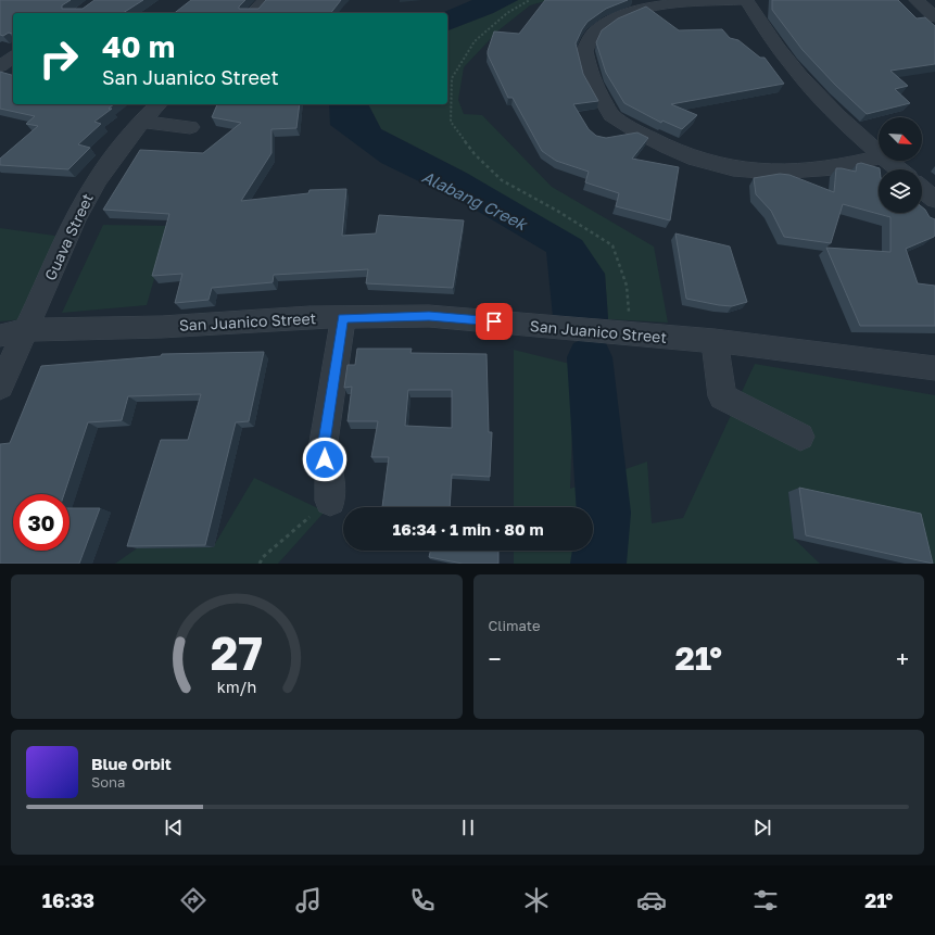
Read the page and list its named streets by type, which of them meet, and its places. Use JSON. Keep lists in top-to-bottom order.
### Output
{
  "streets": {
    "street": ["Guava Street", "San Juanico Street"]
  },
  "crossings": [
    ["Guava Street", "San Juanico Street"]
  ],
  "water": ["Alabang Creek"],
  "north": "bottom right",
  "page": {
    "turn": ["40 m", "San Juanico Street"],
    "limit": "30",
    "trip": "16:34 · 1 min · 80 m",
    "tile": "Climate",
    "heat": ["−", "21°", "+"],
    "song": ["Blue Orbit", "Sona"],
    "tabs": ["16:33", "21°"],
    "gauge": ["27", "km/h"]
  }
}
